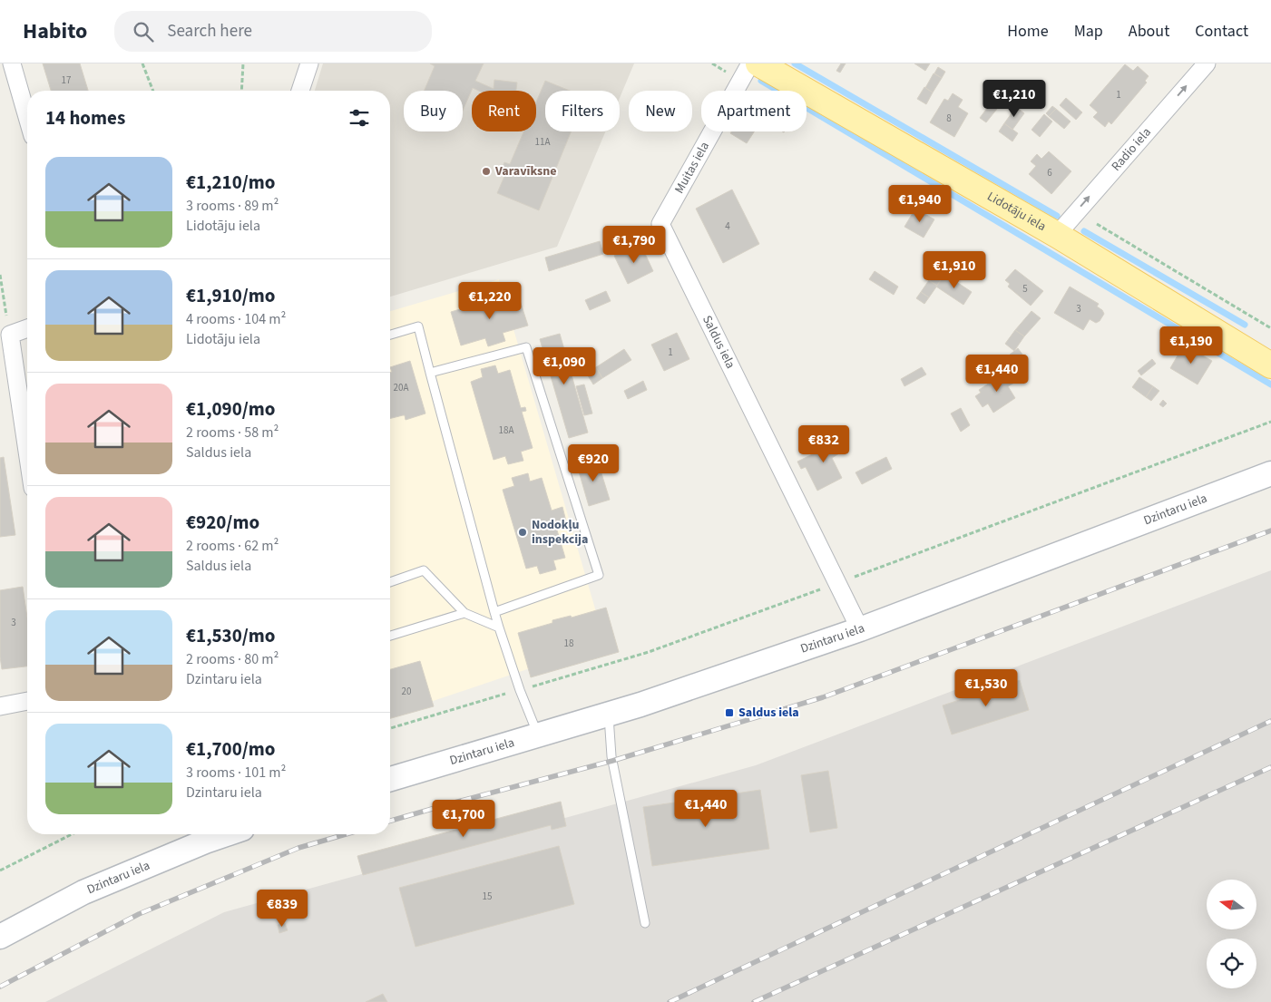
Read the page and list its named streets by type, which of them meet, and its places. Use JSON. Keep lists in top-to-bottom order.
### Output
{
  "streets": {
    "main road": ["Lidotāju iela"],
    "street": [
      "Radio iela",
      "Muitas iela",
      "Saldus iela",
      "Dzintaru iela"
    ]
  },
  "crossings": [
    ["Radio iela", "Lidotāju iela"],
    ["Muitas iela", "Saldus iela"],
    ["Saldus iela", "Dzintaru iela"]
  ],
  "one_way": ["Radio iela"],
  "places": {
    "other": ["Varavīksne", "Nodokļu inspekcija"],
    "transit": ["Saldus iela"]
  },
  "house_numbers": [
    "17",
    "1",
    "8",
    "11A",
    "6",
    "4",
    "5",
    "3",
    "1",
    "20A",
    "18A",
    "3",
    "18",
    "20",
    "15"
  ],
  "north": "left",
  "page": {
    "header": "Habito",
    "search": "Search here",
    "nav": [
      "Home",
      "Map",
      "About",
      "Contact"
    ],
    "price": [
      "€1,210",
      "€1,940",
      "€1,790",
      "€1,910",
      "€1,220",
      "€1,190",
      "€1,090",
      "€1,440",
      "€832",
      "€920",
      "€1,530",
      "€1,440",
      "€1,700",
      "€839"
    ],
    "chip": [
      "Buy",
      "Rent",
      "Filters",
      "New",
      "Apartment"
    ],
    "heading": "14 homes",
    "list": [
      {
        "name": "€1,210/mo",
        "note": "3 rooms · 89 m² · Lidotāju iela"
      },
      {
        "name": "€1,910/mo",
        "note": "4 rooms · 104 m² · Lidotāju iela"
      },
      {
        "name": "€1,090/mo",
        "note": "2 rooms · 58 m² · Saldus iela"
      },
      {
        "name": "€920/mo",
        "note": "2 rooms · 62 m² · Saldus iela"
      },
      {
        "name": "€1,530/mo",
        "note": "2 rooms · 80 m² · Dzintaru iela"
      },
      {
        "name": "€1,700/mo",
        "note": "3 rooms · 101 m² · Dzintaru iela"
      }
    ]
  }
}
